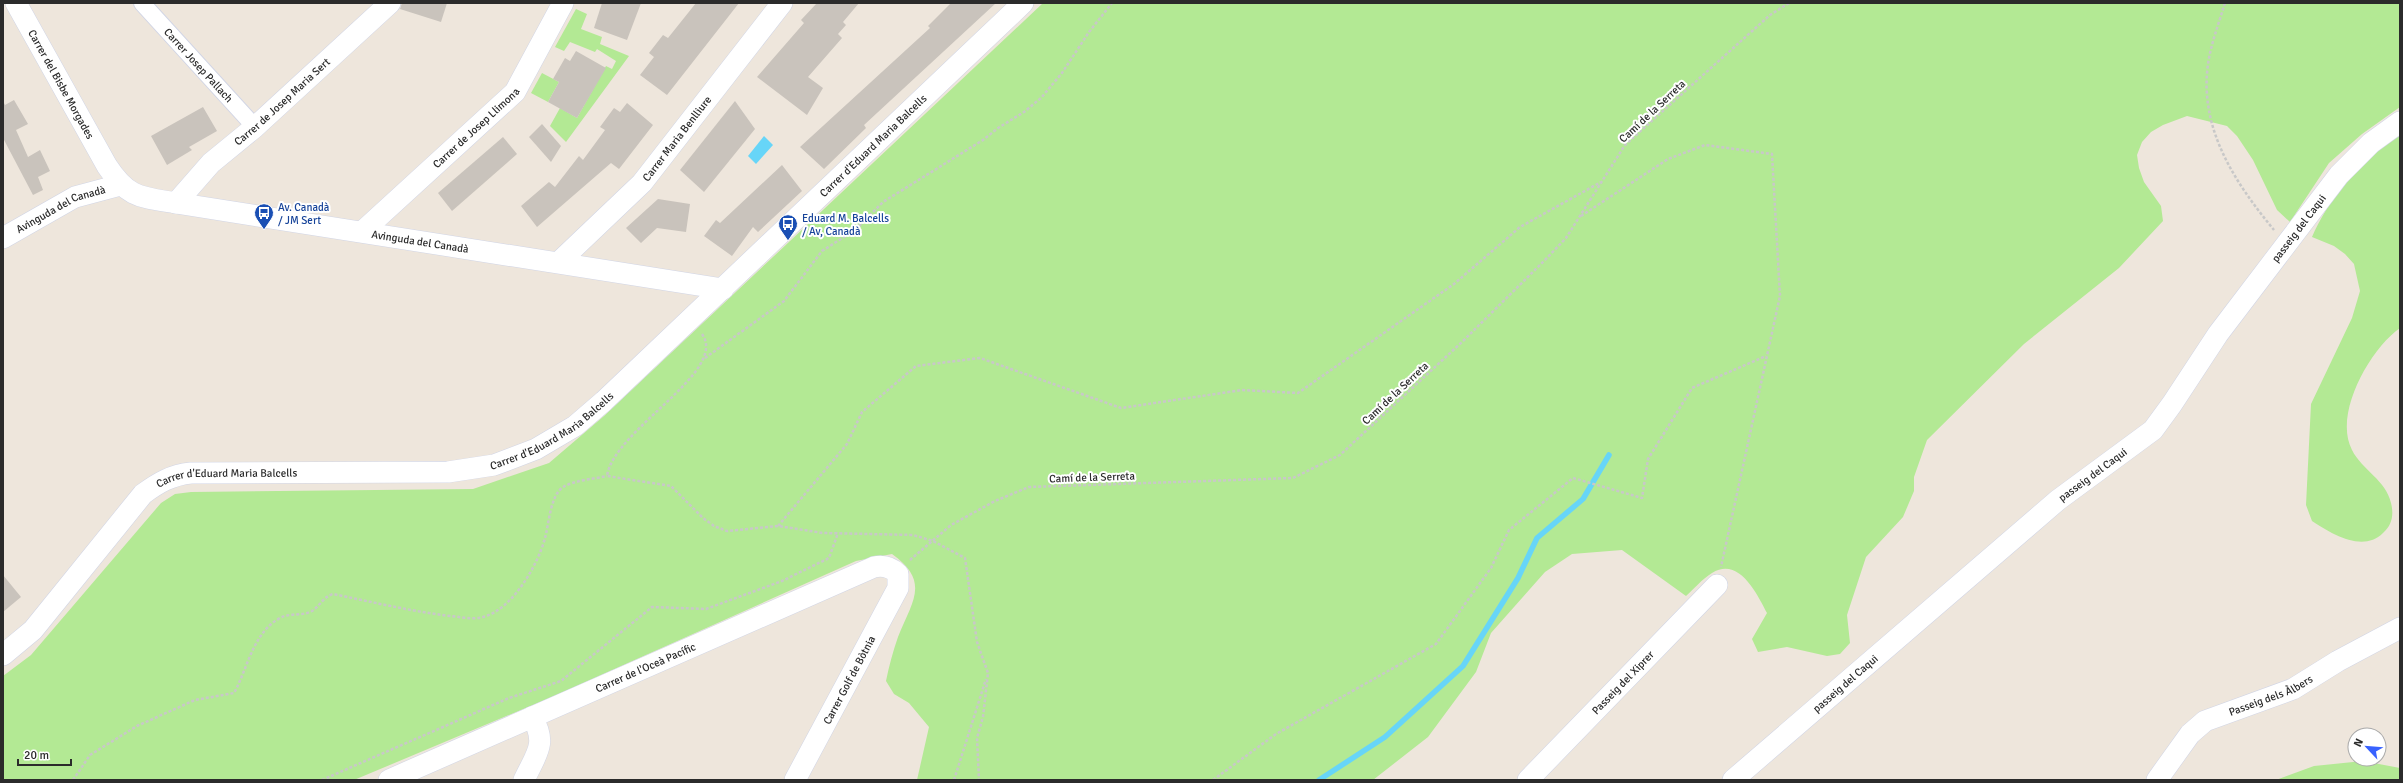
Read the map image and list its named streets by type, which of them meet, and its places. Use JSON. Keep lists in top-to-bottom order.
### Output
{
  "streets": {
    "street": [
      "Carrer Josep Pallach",
      "Carrer del Bisbe Morgades",
      "Carrer de Josep Maria Sert",
      "Carrer de Josep Llimona",
      "Carrer Maria Benlliure",
      "Carrer d'Eduard Maria Balcells",
      "Avinguda del Canadà",
      "passeig del Caqui",
      "Carrer de l'Oceà Pacífic",
      "Carrer Golf de Bòtnia",
      "Passeig del Xiprer",
      "Passeig dels Àlbers"
    ],
    "path": ["Camí de la Serreta"]
  },
  "crossings": [
    ["Carrer Josep Pallach", "Carrer de Josep Maria Sert"],
    ["Carrer del Bisbe Morgades", "Avinguda del Canadà"],
    ["Carrer de Josep Maria Sert", "Avinguda del Canadà"],
    ["Camí de la Serreta", "Carrer de l'Oceà Pacífic"],
    ["Camí de la Serreta", "Carrer Golf de Bòtnia"],
    ["Carrer de Josep Llimona", "Avinguda del Canadà"],
    ["Carrer Maria Benlliure", "Avinguda del Canadà"],
    ["Carrer d'Eduard Maria Balcells", "Avinguda del Canadà"],
    ["Carrer de l'Oceà Pacífic", "Carrer Golf de Bòtnia"]
  ],
  "places": {
    "bus stop": ["Av. Canadà / JM Sert", "Eduard M. Balcells / Av, Canadà"]
  },
  "scale_bar": "20 m",
  "north": "top left"
}
